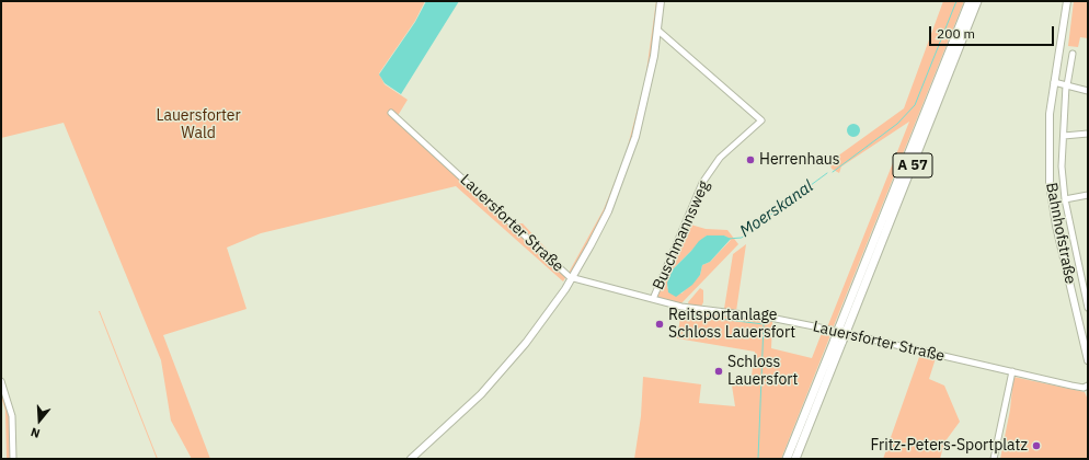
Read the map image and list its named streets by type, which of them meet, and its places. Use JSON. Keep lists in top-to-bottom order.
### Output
{
  "streets": {
    "highway": ["A 57"],
    "main road": ["Bahnhofstraße"],
    "street": ["Lauersforter Straße", "Buschmannsweg"]
  },
  "crossings": [
    ["Lauersforter Straße", "Buschmannsweg"]
  ],
  "water": ["Moerskanal"],
  "parks": ["Lauersforter Wald"],
  "places": [
    "Herrenhaus",
    "Reitsportanlage Schloss Lauersfort",
    "Schloss Lauersfort",
    "Fritz-Peters-Sportplatz"
  ],
  "scale_bar": "200 m",
  "north": "bottom"
}
